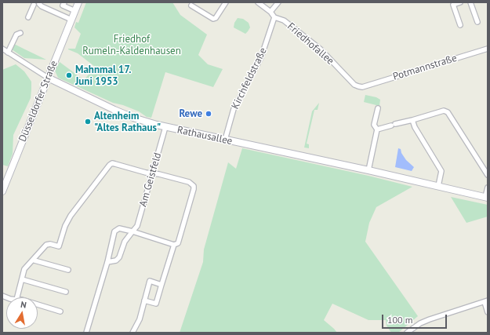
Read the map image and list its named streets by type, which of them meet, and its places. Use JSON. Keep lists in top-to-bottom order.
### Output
{
  "streets": {
    "main road": ["Düsseldorfer Straße", "Rathausallee"],
    "street": [
      "Friedhofallee",
      "Potmannstraße",
      "Kirchfeldstraße",
      "Am Geistfeld"
    ]
  },
  "crossings": [
    ["Friedhofallee", "Potmannstraße"],
    ["Friedhofallee", "Kirchfeldstraße"],
    ["Kirchfeldstraße", "Rathausallee"],
    ["Düsseldorfer Straße", "Rathausallee"],
    ["Rathausallee", "Am Geistfeld"]
  ],
  "parks": ["Friedhof Rumeln-Kaldenhausen"],
  "places": ["Mahnmal 17. Juni 1953", "Rewe", "Altenheim \"Altes Rathaus\""],
  "scale_bar": "100 m",
  "north": "top"
}
